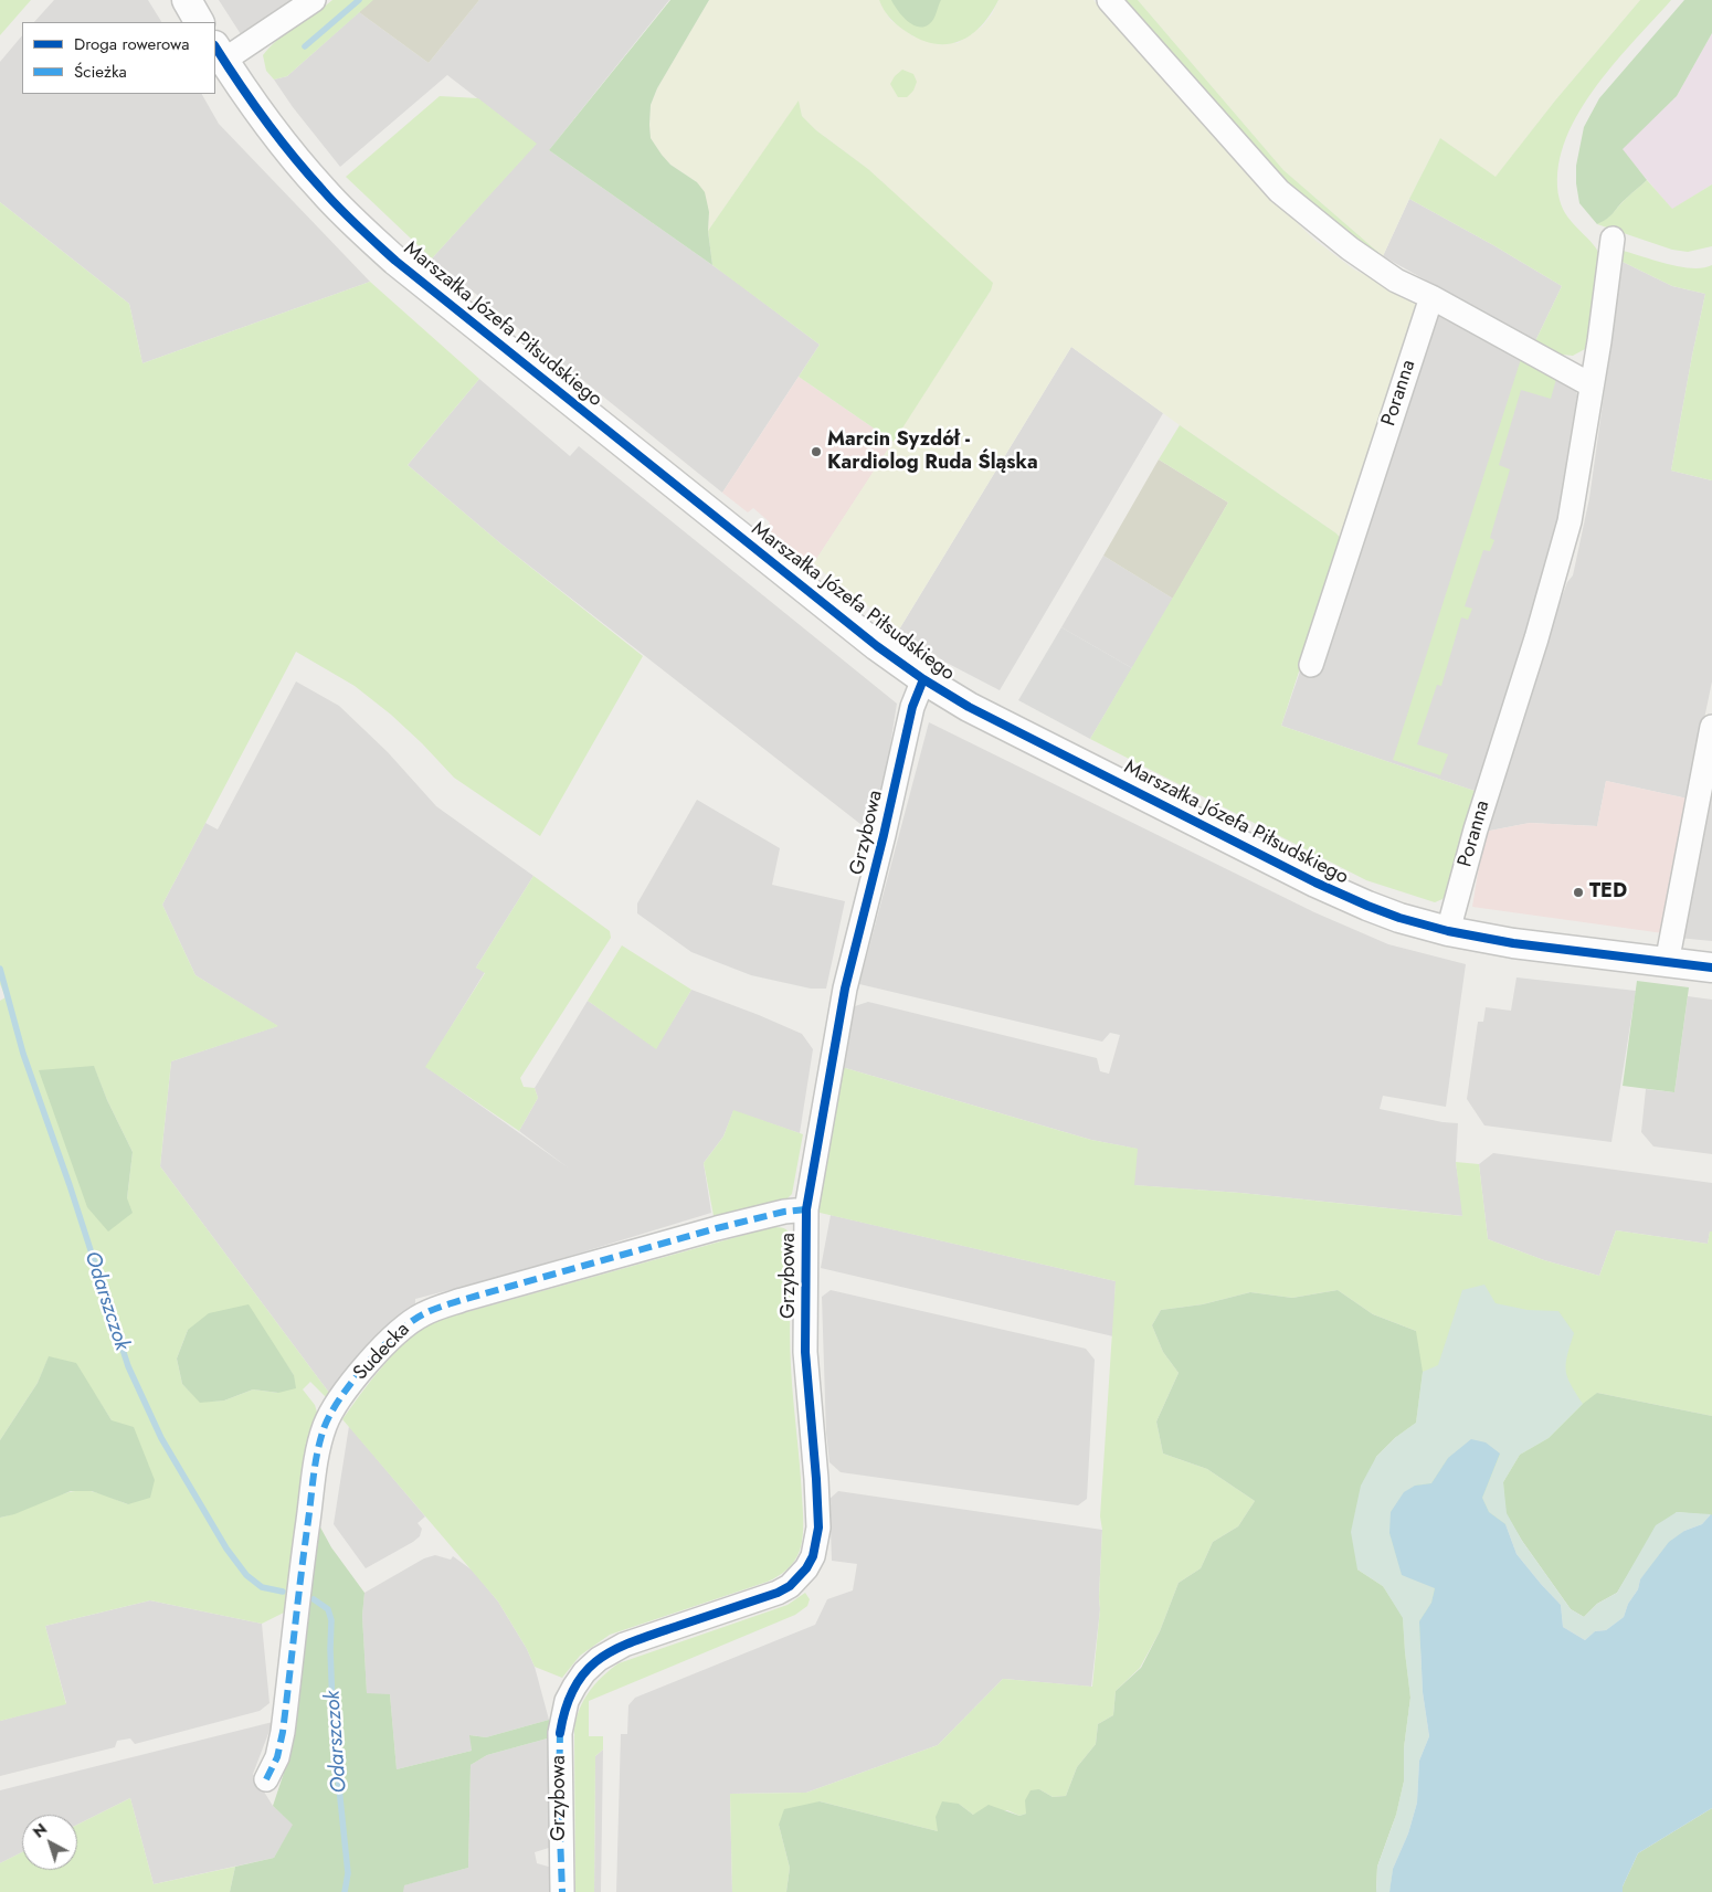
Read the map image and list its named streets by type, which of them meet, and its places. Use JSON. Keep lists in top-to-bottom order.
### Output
{
  "streets": {
    "street": [
      "Marszałka Józefa Piłsudskiego",
      "Poranna",
      "Grzybowa",
      "Sudecka"
    ]
  },
  "crossings": [
    ["Marszałka Józefa Piłsudskiego", "Poranna"],
    ["Marszałka Józefa Piłsudskiego", "Grzybowa"],
    ["Grzybowa", "Sudecka"]
  ],
  "water": ["Odarszczok"],
  "places": ["Marcin Syzdół - Kardiolog Ruda Śląska", "TED"],
  "legend": ["Droga rowerowa", "Ścieżka"],
  "north": "top left"
}
